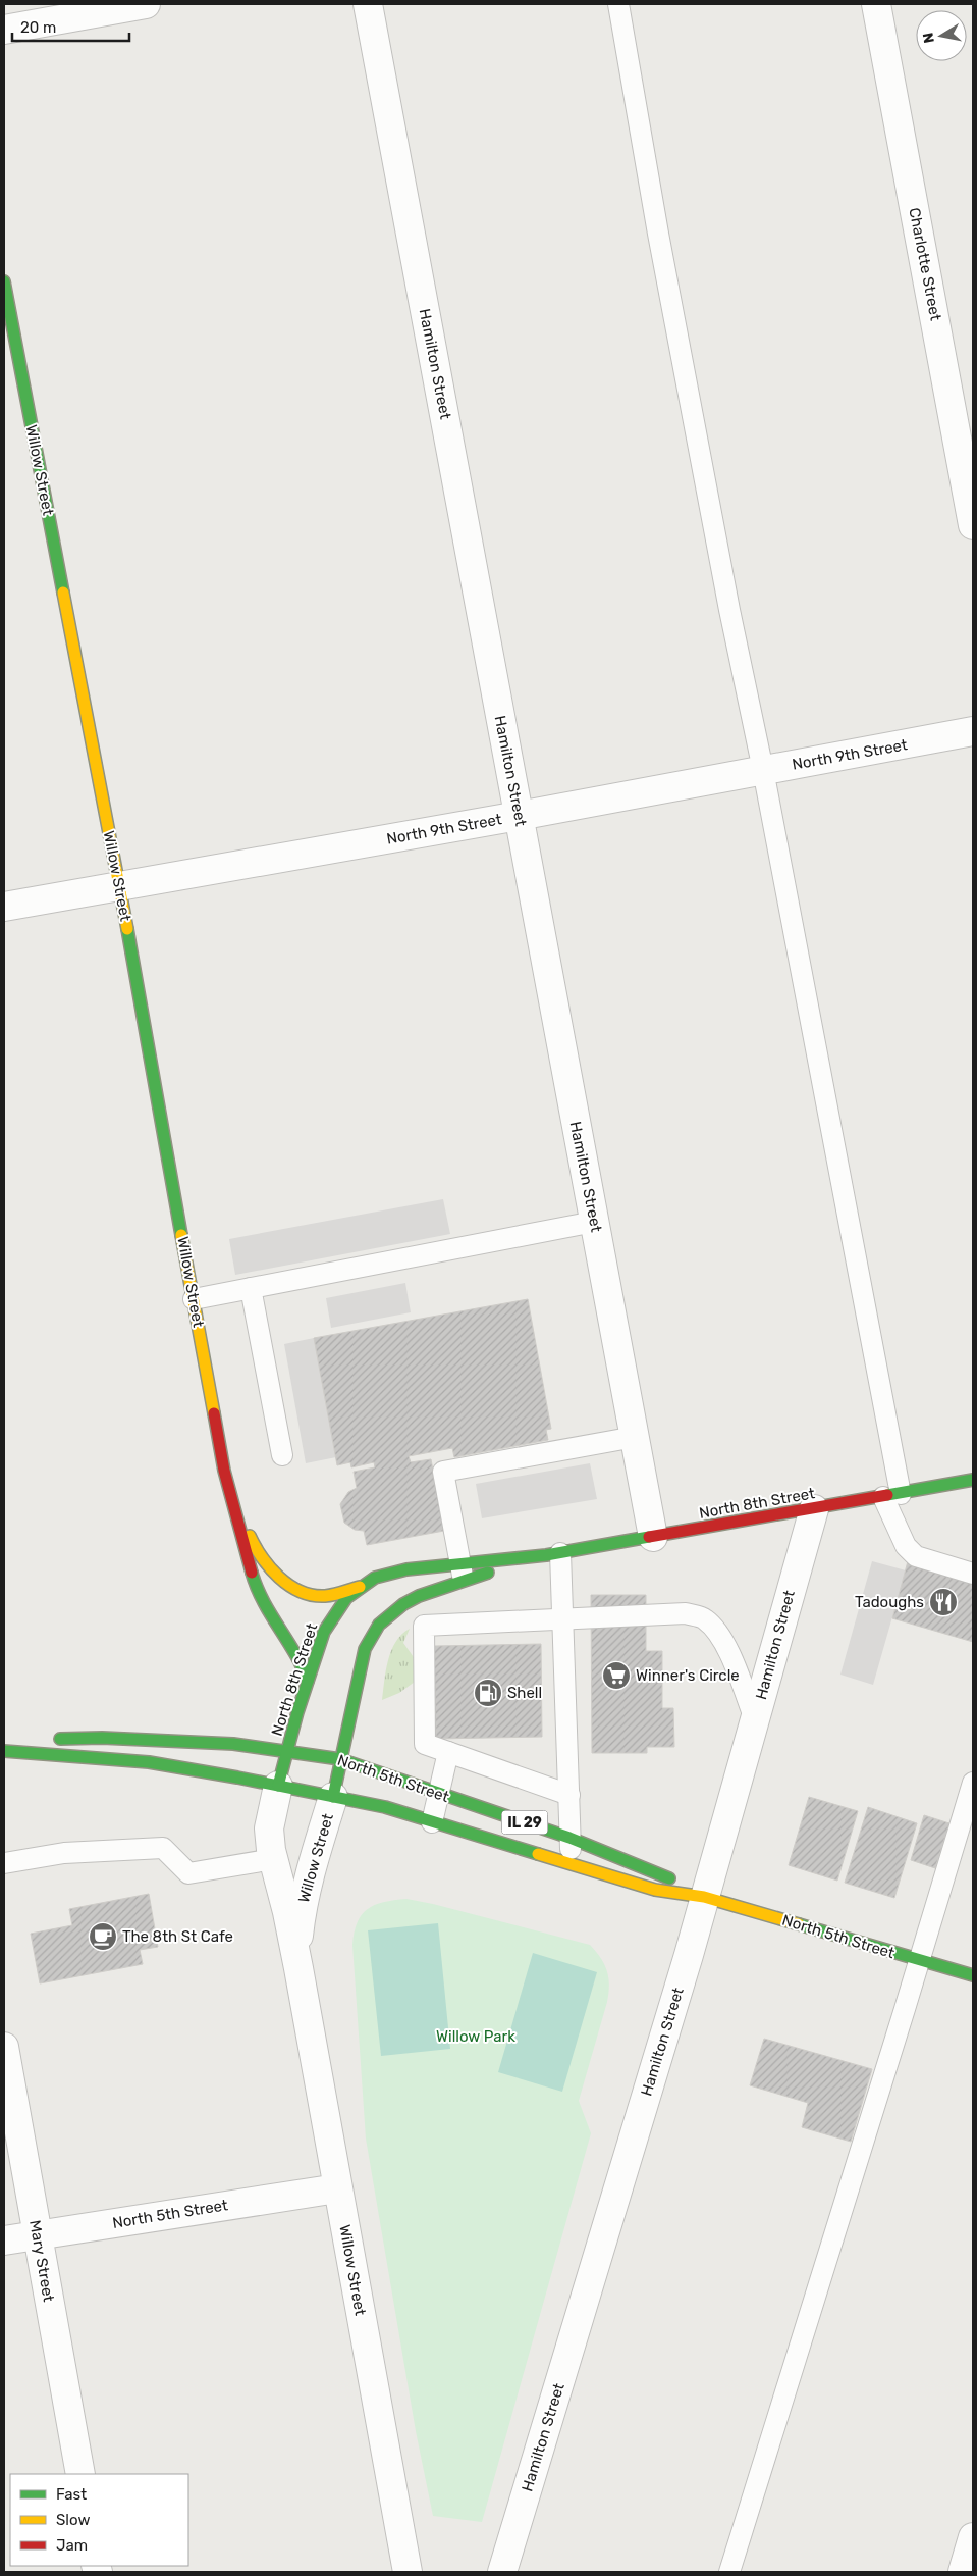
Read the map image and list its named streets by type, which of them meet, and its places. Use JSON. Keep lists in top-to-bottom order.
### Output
{
  "streets": {
    "street": [
      "Charlotte Street",
      "Hamilton Street",
      "Willow Street",
      "North 9th Street",
      "North 8th Street",
      "North 5th Street",
      "IL 29",
      "Mary Street"
    ]
  },
  "crossings": [
    ["Hamilton Street", "North 9th Street"],
    ["Hamilton Street", "North 8th Street"],
    ["Hamilton Street", "North 5th Street"],
    ["Willow Street", "North 9th Street"],
    ["Willow Street", "North 8th Street"],
    ["Willow Street", "North 5th Street"],
    ["North 8th Street", "North 5th Street"],
    ["North 5th Street", "Mary Street"]
  ],
  "parks": ["Willow Park"],
  "places": {
    "restaurant": ["Tadoughs"],
    "supermarket": ["Winner's Circle"],
    "fuel station": ["Shell"],
    "cafe": ["The 8th St Cafe"]
  },
  "legend": ["Fast", "Slow", "Jam"],
  "scale_bar": "20 m",
  "north": "left"
}
